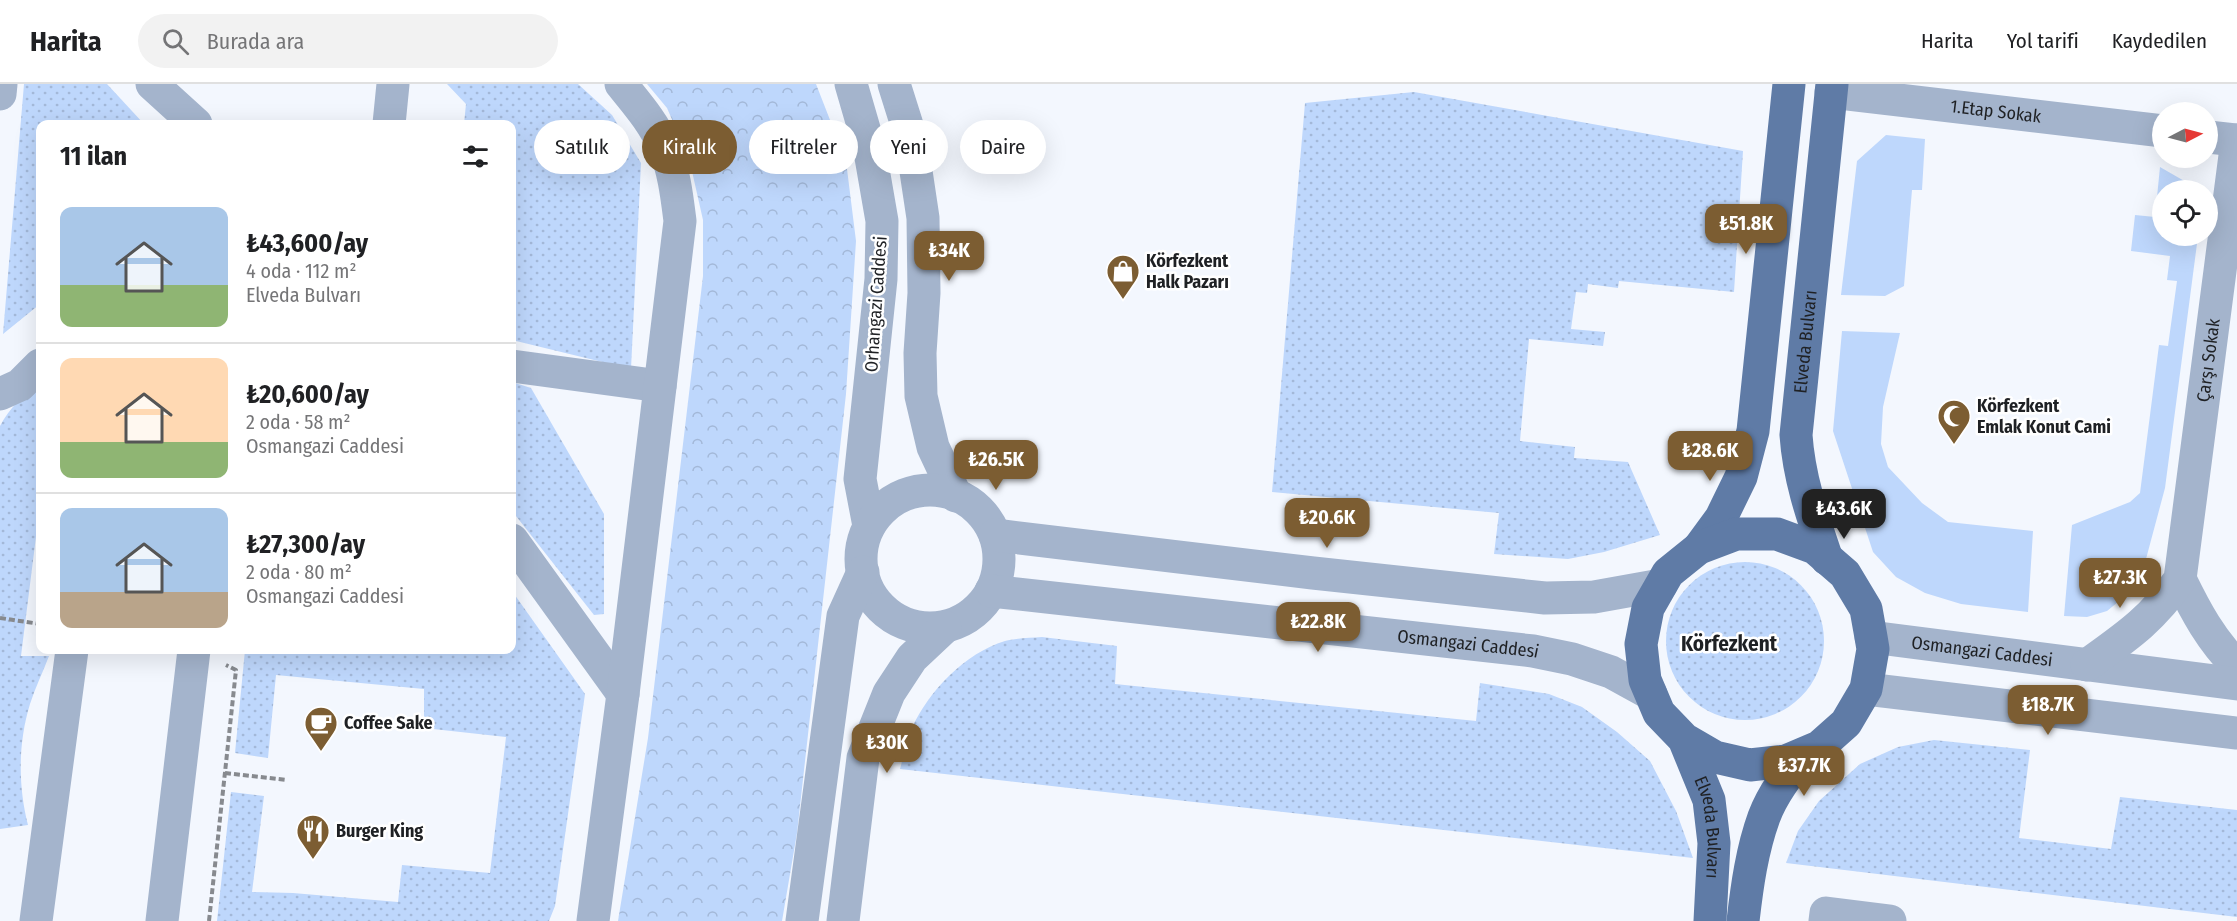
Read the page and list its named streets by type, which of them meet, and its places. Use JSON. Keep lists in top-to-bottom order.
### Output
{
  "streets": {
    "main road": ["Elveda Bulvarı"],
    "street": [
      "1.Etap Sokak",
      "Orhangazi Caddesi",
      "Çarşı Sokak",
      "Osmangazi Caddesi"
    ]
  },
  "crossings": [
    ["1.Etap Sokak", "Elveda Bulvarı"],
    ["Orhangazi Caddesi", "Osmangazi Caddesi"]
  ],
  "districts": ["Körfezkent"],
  "places": {
    "shop": ["Körfezkent Halk Pazarı"],
    "mosque": ["Körfezkent Emlak Konut Cami"],
    "cafe": ["Coffee Sake"],
    "restaurant": ["Burger King"]
  },
  "north": "right",
  "page": {
    "header": "Harita",
    "search": "Burada ara",
    "nav": ["Harita", "Yol tarifi", "Kaydedilen"],
    "chip": [
      "Satılık",
      "Kiralık",
      "Filtreler",
      "Yeni",
      "Daire"
    ],
    "heading": "11 ilan",
    "list": [
      {
        "name": "₺43,600/ay",
        "note": "4 oda · 112 m² · Elveda Bulvarı"
      },
      {
        "name": "₺20,600/ay",
        "note": "2 oda · 58 m² · Osmangazi Caddesi"
      },
      {
        "name": "₺27,300/ay",
        "note": "2 oda · 80 m² · Osmangazi Caddesi"
      }
    ],
    "price": [
      "₺51.8K",
      "₺34K",
      "₺28.6K",
      "₺26.5K",
      "₺43.6K",
      "₺20.6K",
      "₺27.3K",
      "₺22.8K",
      "₺18.7K",
      "₺30K",
      "₺37.7K"
    ]
  }
}
